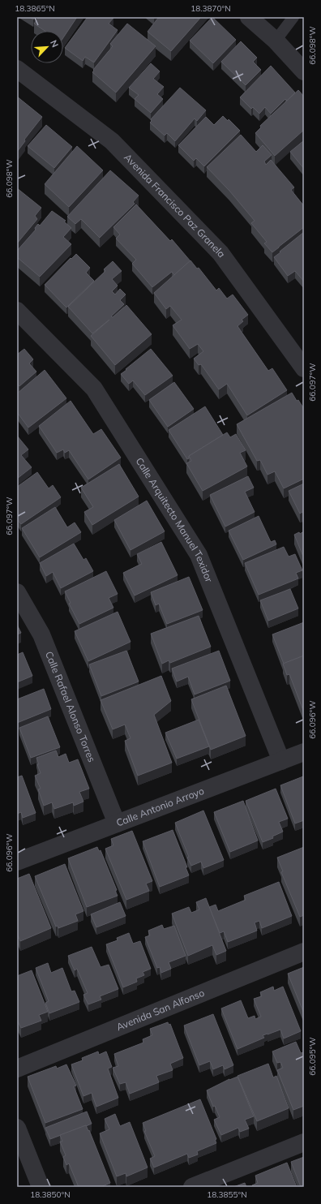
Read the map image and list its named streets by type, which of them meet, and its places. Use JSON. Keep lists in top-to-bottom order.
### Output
{
  "streets": {
    "street": [
      "Avenida Francisco Paz Granela",
      "Calle Arquitecto Manuel Texidor",
      "Calle Rafael Alonso Torres",
      "Calle Antonio Arroyo",
      "Avenida San Alfonso"
    ]
  },
  "crossings": [
    ["Calle Arquitecto Manuel Texidor", "Calle Antonio Arroyo"],
    ["Calle Rafael Alonso Torres", "Calle Antonio Arroyo"]
  ],
  "north": "top right",
  "coordinates": [
    "18.3865°N",
    "18.3870°N",
    "66.098°W",
    "66.097°W",
    "66.096°W",
    "66.095°W",
    "18.3850°N",
    "18.3855°N"
  ]
}
